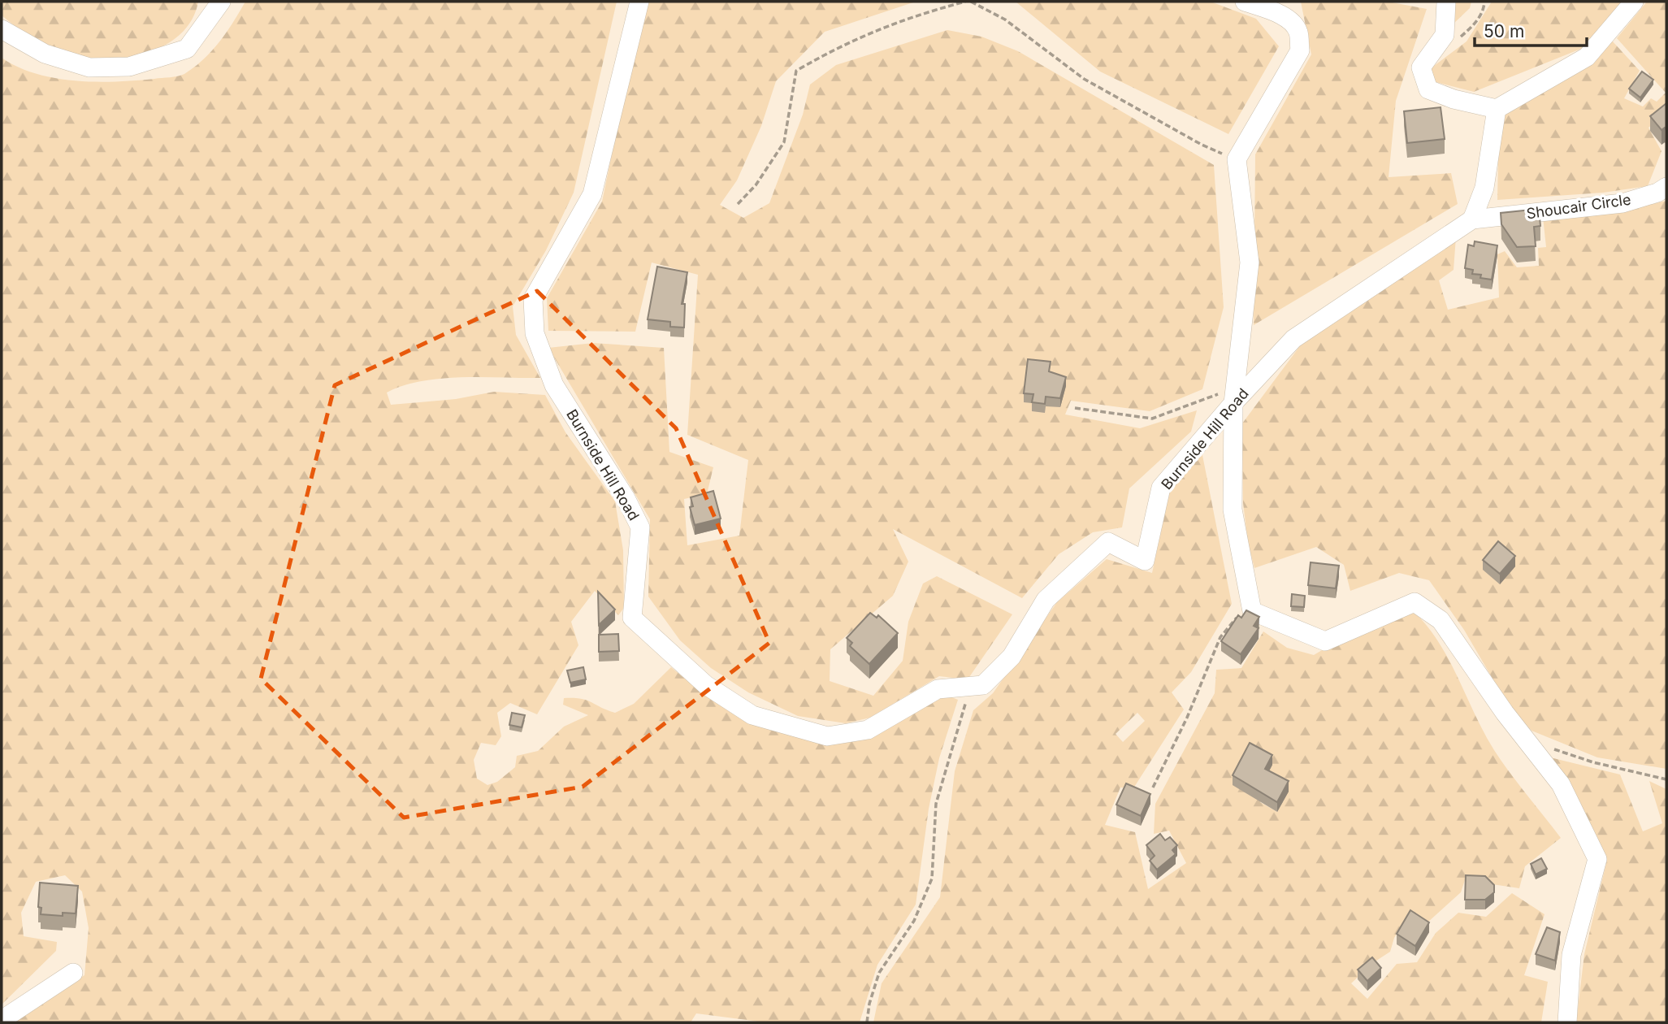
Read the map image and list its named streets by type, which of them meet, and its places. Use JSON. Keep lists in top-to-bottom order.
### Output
{
  "streets": {
    "street": ["Shoucair Circle", "Burnside Hill Road"]
  },
  "crossings": [
    ["Shoucair Circle", "Burnside Hill Road"]
  ],
  "scale_bar": "50 m"
}
